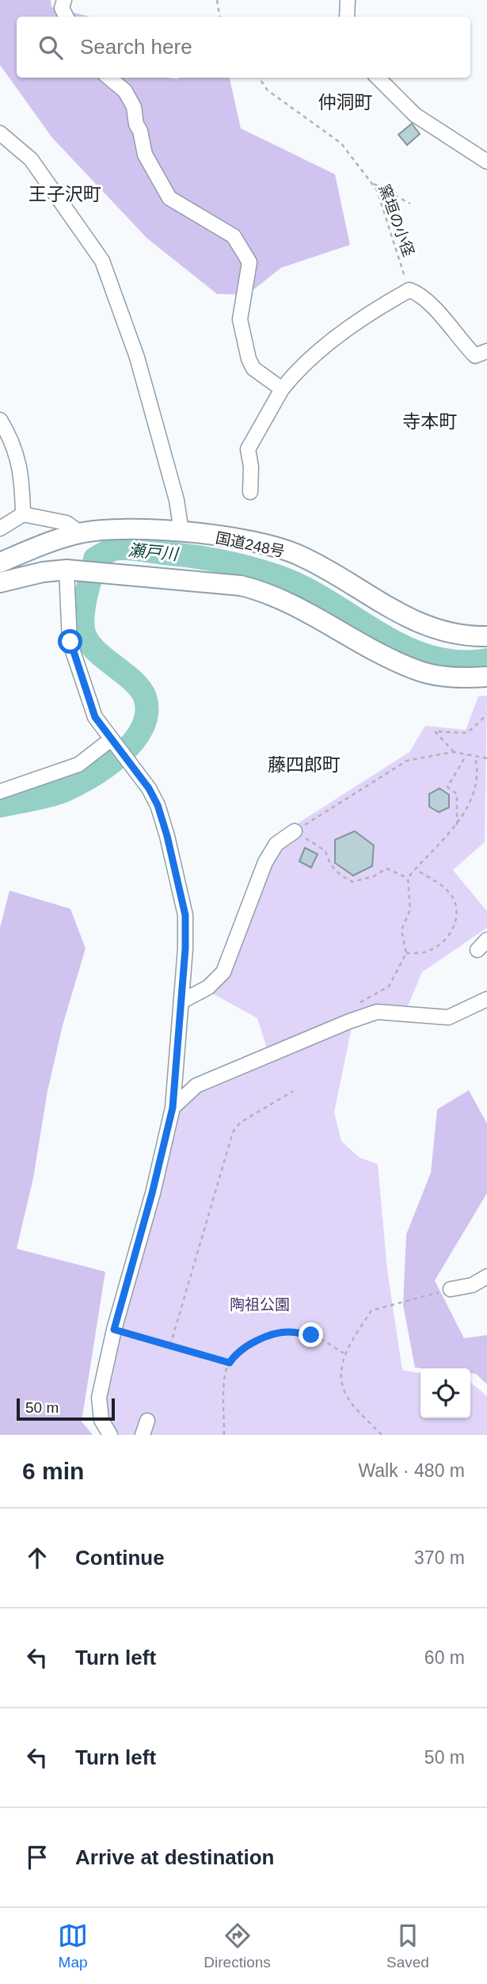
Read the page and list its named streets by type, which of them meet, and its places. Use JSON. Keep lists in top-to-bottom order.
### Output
{
  "streets": {
    "highway": ["国道248号"],
    "path": ["窯垣の小径"]
  },
  "districts": [
    "仲洞町",
    "王子沢町",
    "寺本町",
    "藤四郎町"
  ],
  "water": ["瀬戸川"],
  "parks": ["陶祖公園"],
  "scale_bar": "50 m",
  "page": {
    "search": "Search here",
    "scale": "50 m",
    "heading": ["6 min", "Walk · 480 m"],
    "list": [
      ["Continue", "370 m"],
      ["Turn left", "60 m"],
      ["Turn left", "50 m"],
      "Arrive at destination"
    ],
    "nav": ["Map", "Directions", "Saved"]
  }
}
